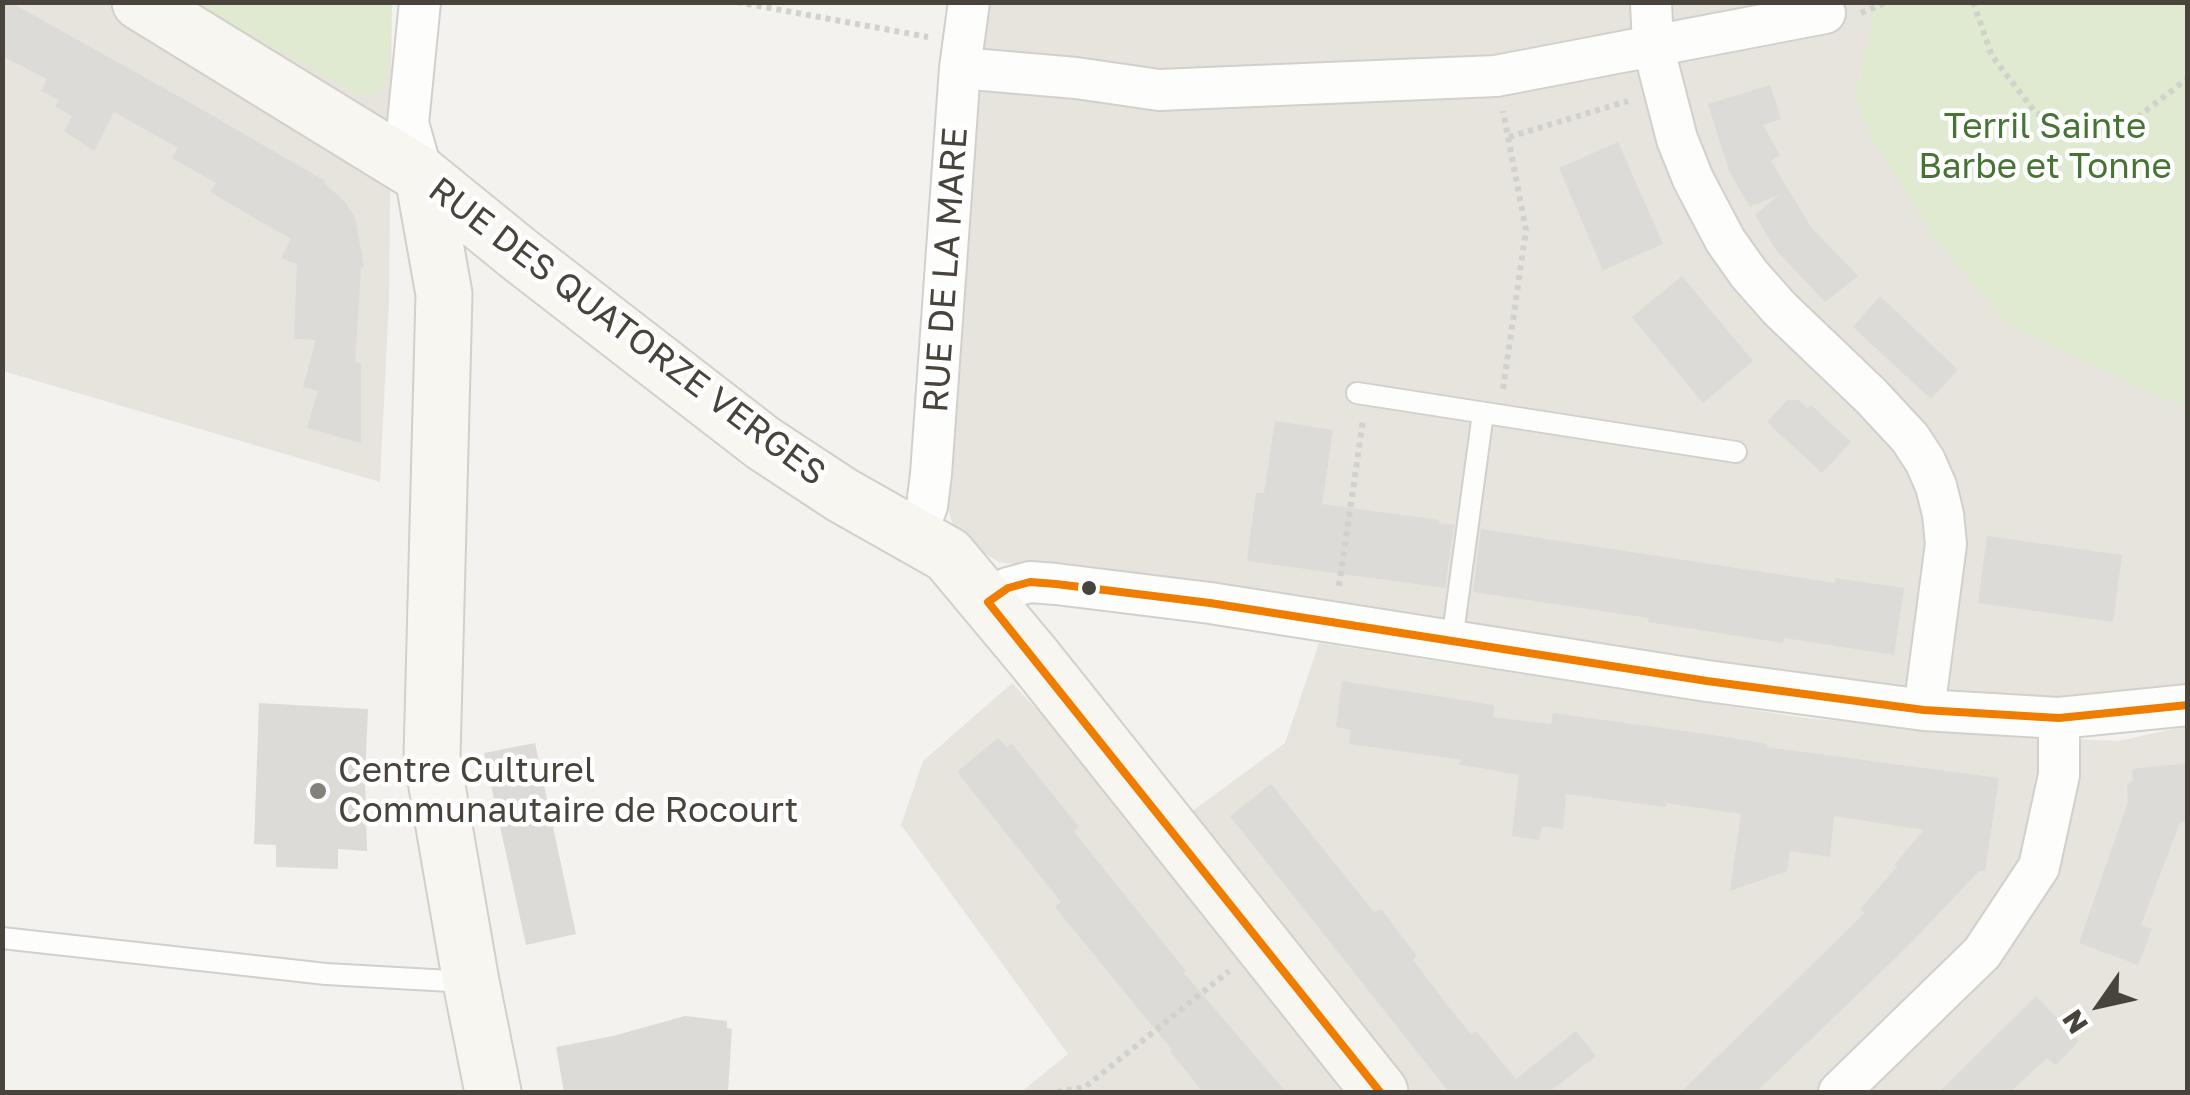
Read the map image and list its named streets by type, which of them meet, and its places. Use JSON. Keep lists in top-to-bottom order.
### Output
{
  "streets": {
    "street": ["RUE DE LA MARE", "RUE DES QUATORZE VERGES"]
  },
  "crossings": [
    ["RUE DE LA MARE", "RUE DES QUATORZE VERGES"]
  ],
  "parks": ["Terril Sainte Barbe et Tonne"],
  "places": ["Centre Culturel Communautaire de Rocourt"],
  "north": "bottom left"
}
